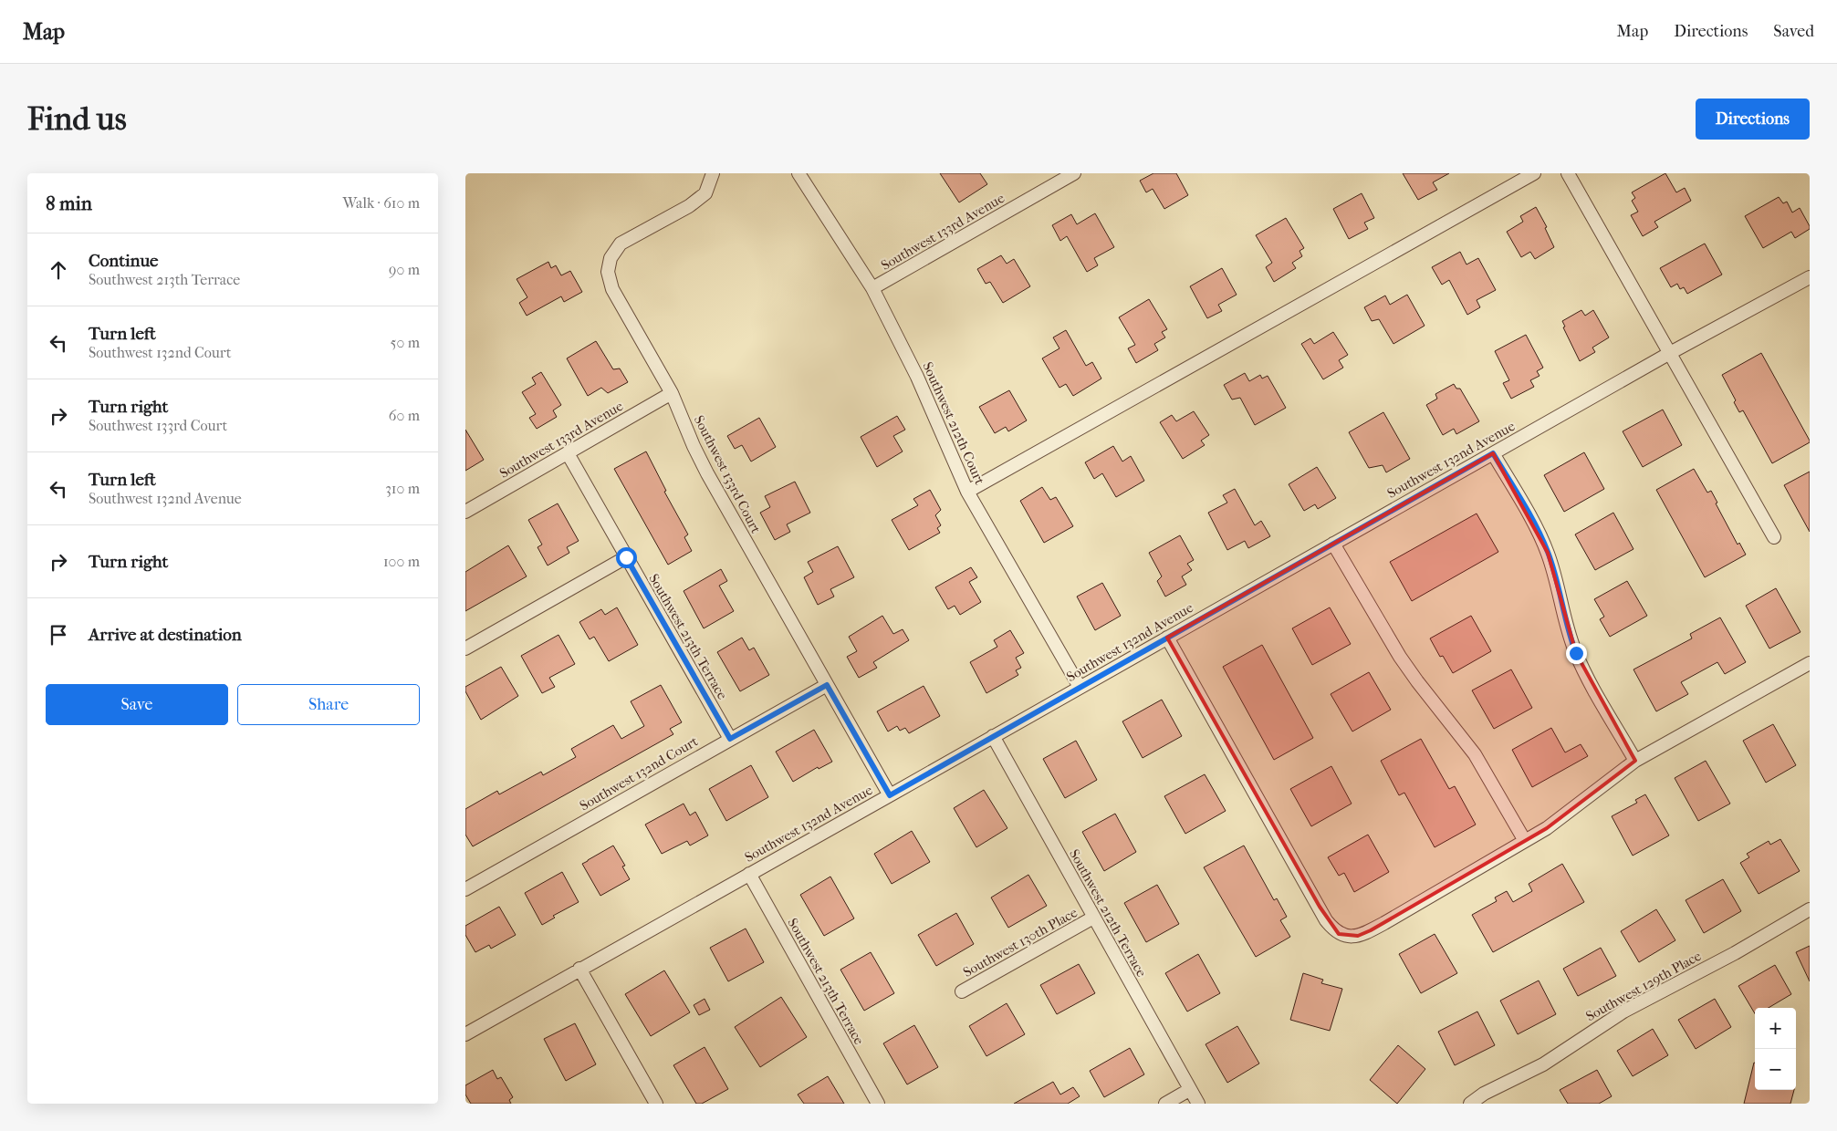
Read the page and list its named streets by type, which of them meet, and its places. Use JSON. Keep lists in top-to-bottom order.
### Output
{
  "streets": {
    "street": [
      "Southwest 133rd Avenue",
      "Southwest 212th Court",
      "Southwest 132nd Avenue",
      "Southwest 133rd Court",
      "Southwest 213th Terrace",
      "Southwest 132nd Court",
      "Southwest 212th Terrace",
      "Southwest 130th Place",
      "Southwest 129th Place"
    ]
  },
  "crossings": [
    ["Southwest 133rd Avenue", "Southwest 212th Court"],
    ["Southwest 133rd Avenue", "Southwest 133rd Court"],
    ["Southwest 133rd Avenue", "Southwest 213th Terrace"],
    ["Southwest 212th Court", "Southwest 132nd Avenue"],
    ["Southwest 132nd Avenue", "Southwest 133rd Court"],
    ["Southwest 132nd Avenue", "Southwest 213th Terrace"],
    ["Southwest 132nd Avenue", "Southwest 212th Terrace"],
    ["Southwest 133rd Court", "Southwest 132nd Court"],
    ["Southwest 213th Terrace", "Southwest 132nd Court"],
    ["Southwest 212th Terrace", "Southwest 130th Place"]
  ],
  "page": {
    "header": "Map",
    "nav": ["Map", "Directions", "Saved"],
    "buttons": [
      "Directions",
      ["Save", "Share"]
    ],
    "title": "Find us",
    "heading": ["8 min", "Walk · 610 m"],
    "list": [
      ["Continue", "Southwest 213th Terrace", "90 m"],
      ["Turn left", "Southwest 132nd Court", "50 m"],
      ["Turn right", "Southwest 133rd Court", "60 m"],
      ["Turn left", "Southwest 132nd Avenue", "310 m"],
      ["Turn right", "100 m"],
      "Arrive at destination"
    ],
    "map_buttons": ["+", "−"]
  }
}
